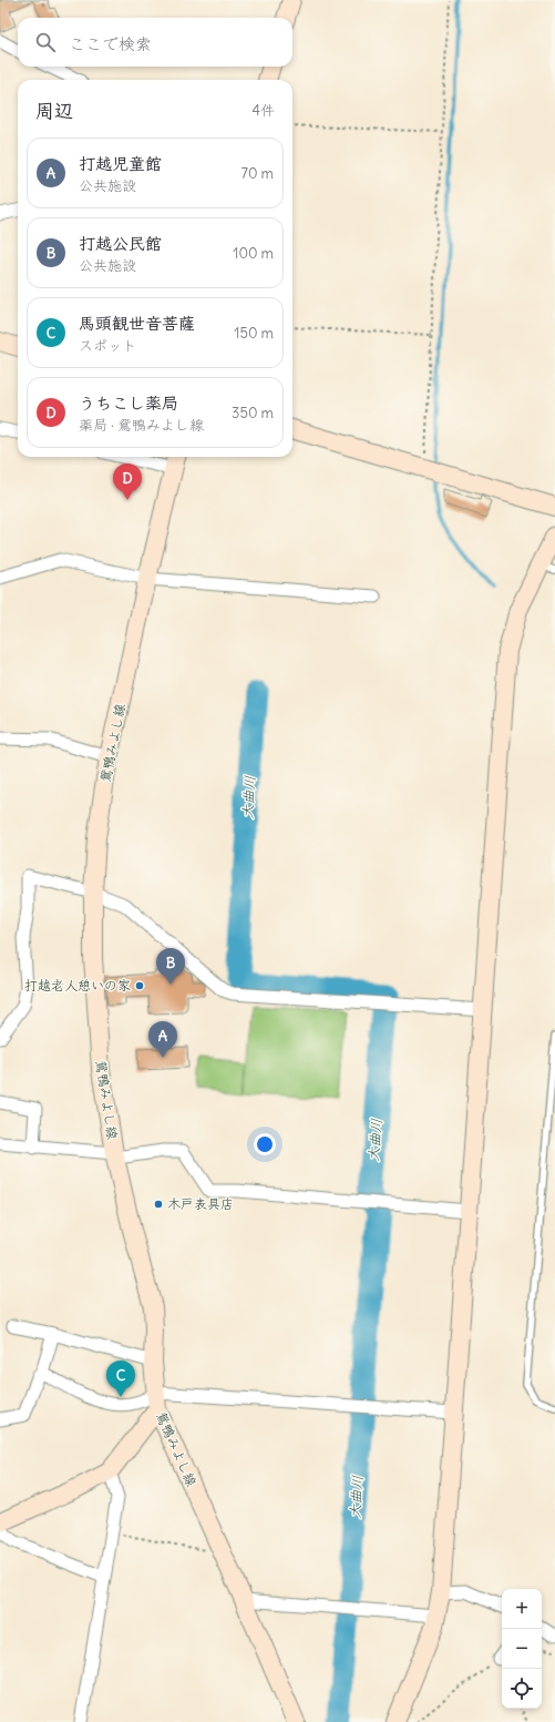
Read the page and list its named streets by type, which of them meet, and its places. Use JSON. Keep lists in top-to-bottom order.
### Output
{
  "streets": {
    "street": ["鴛鴨みよし線"]
  },
  "water": ["大曲川"],
  "places": ["打越老人憩いの家", "木戸表具店"],
  "page": {
    "search": "ここで検索",
    "heading": ["周辺", "4件"],
    "list": [
      {
        "mark": "A",
        "name": "打越児童館",
        "note": "公共施設",
        "value": "70 m"
      },
      {
        "mark": "B",
        "name": "打越公民館",
        "note": "公共施設",
        "value": "100 m"
      },
      {
        "mark": "C",
        "name": "馬頭観世音菩薩",
        "note": "スポット",
        "value": "150 m"
      },
      {
        "mark": "D",
        "name": "うちこし薬局",
        "note": "薬局 · 鴛鴨みよし線",
        "value": "350 m"
      }
    ],
    "pins": [
      "D",
      "B",
      "A",
      "C"
    ],
    "map_buttons": ["+", "−"]
  }
}
